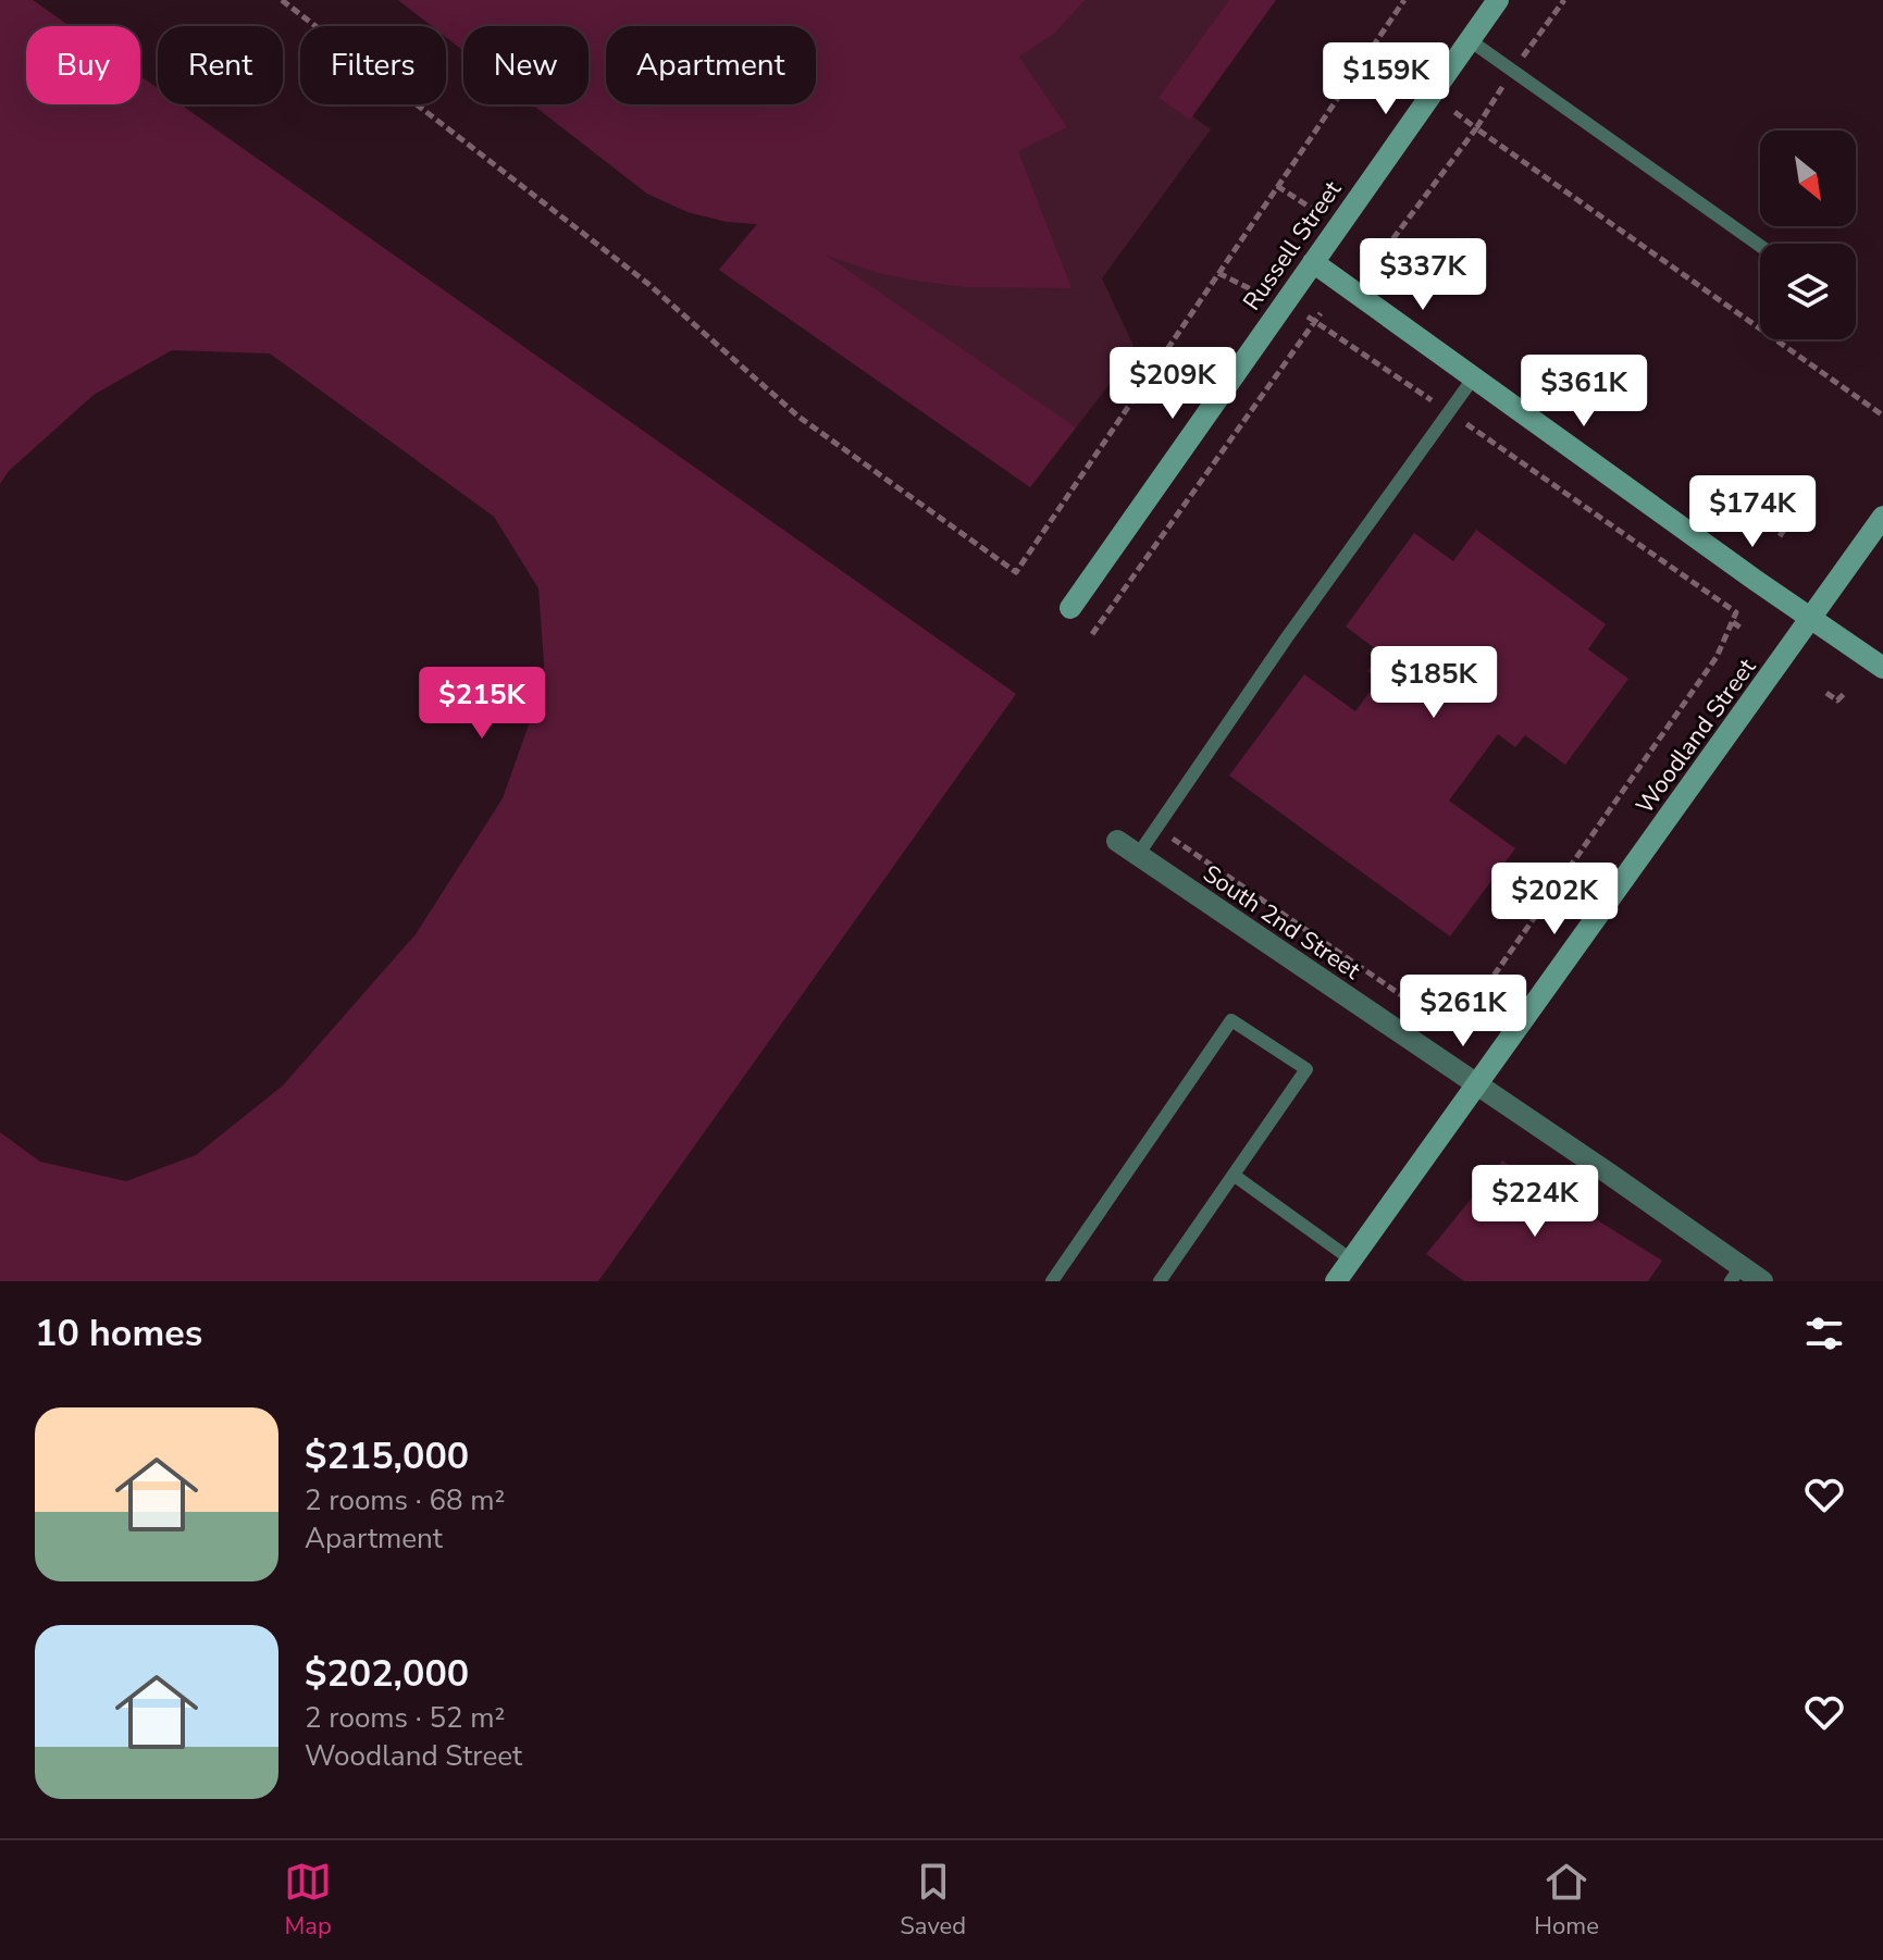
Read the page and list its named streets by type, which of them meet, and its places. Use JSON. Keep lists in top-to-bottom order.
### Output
{
  "streets": {
    "street": ["Russell Street", "Woodland Street", "South 2nd Street"]
  },
  "crossings": [
    ["Woodland Street", "South 2nd Street"]
  ],
  "north": "bottom right",
  "page": {
    "chip": [
      "Buy",
      "Rent",
      "Filters",
      "New",
      "Apartment"
    ],
    "price": [
      "$159K",
      "$337K",
      "$209K",
      "$361K",
      "$174K",
      "$185K",
      "$215K",
      "$202K",
      "$261K",
      "$224K"
    ],
    "heading": "10 homes",
    "list": [
      {
        "name": "$215,000",
        "note": "2 rooms · 68 m² · Apartment"
      },
      {
        "name": "$202,000",
        "note": "2 rooms · 52 m² · Woodland Street"
      }
    ],
    "tabs": ["Map", "Saved", "Home"]
  }
}
